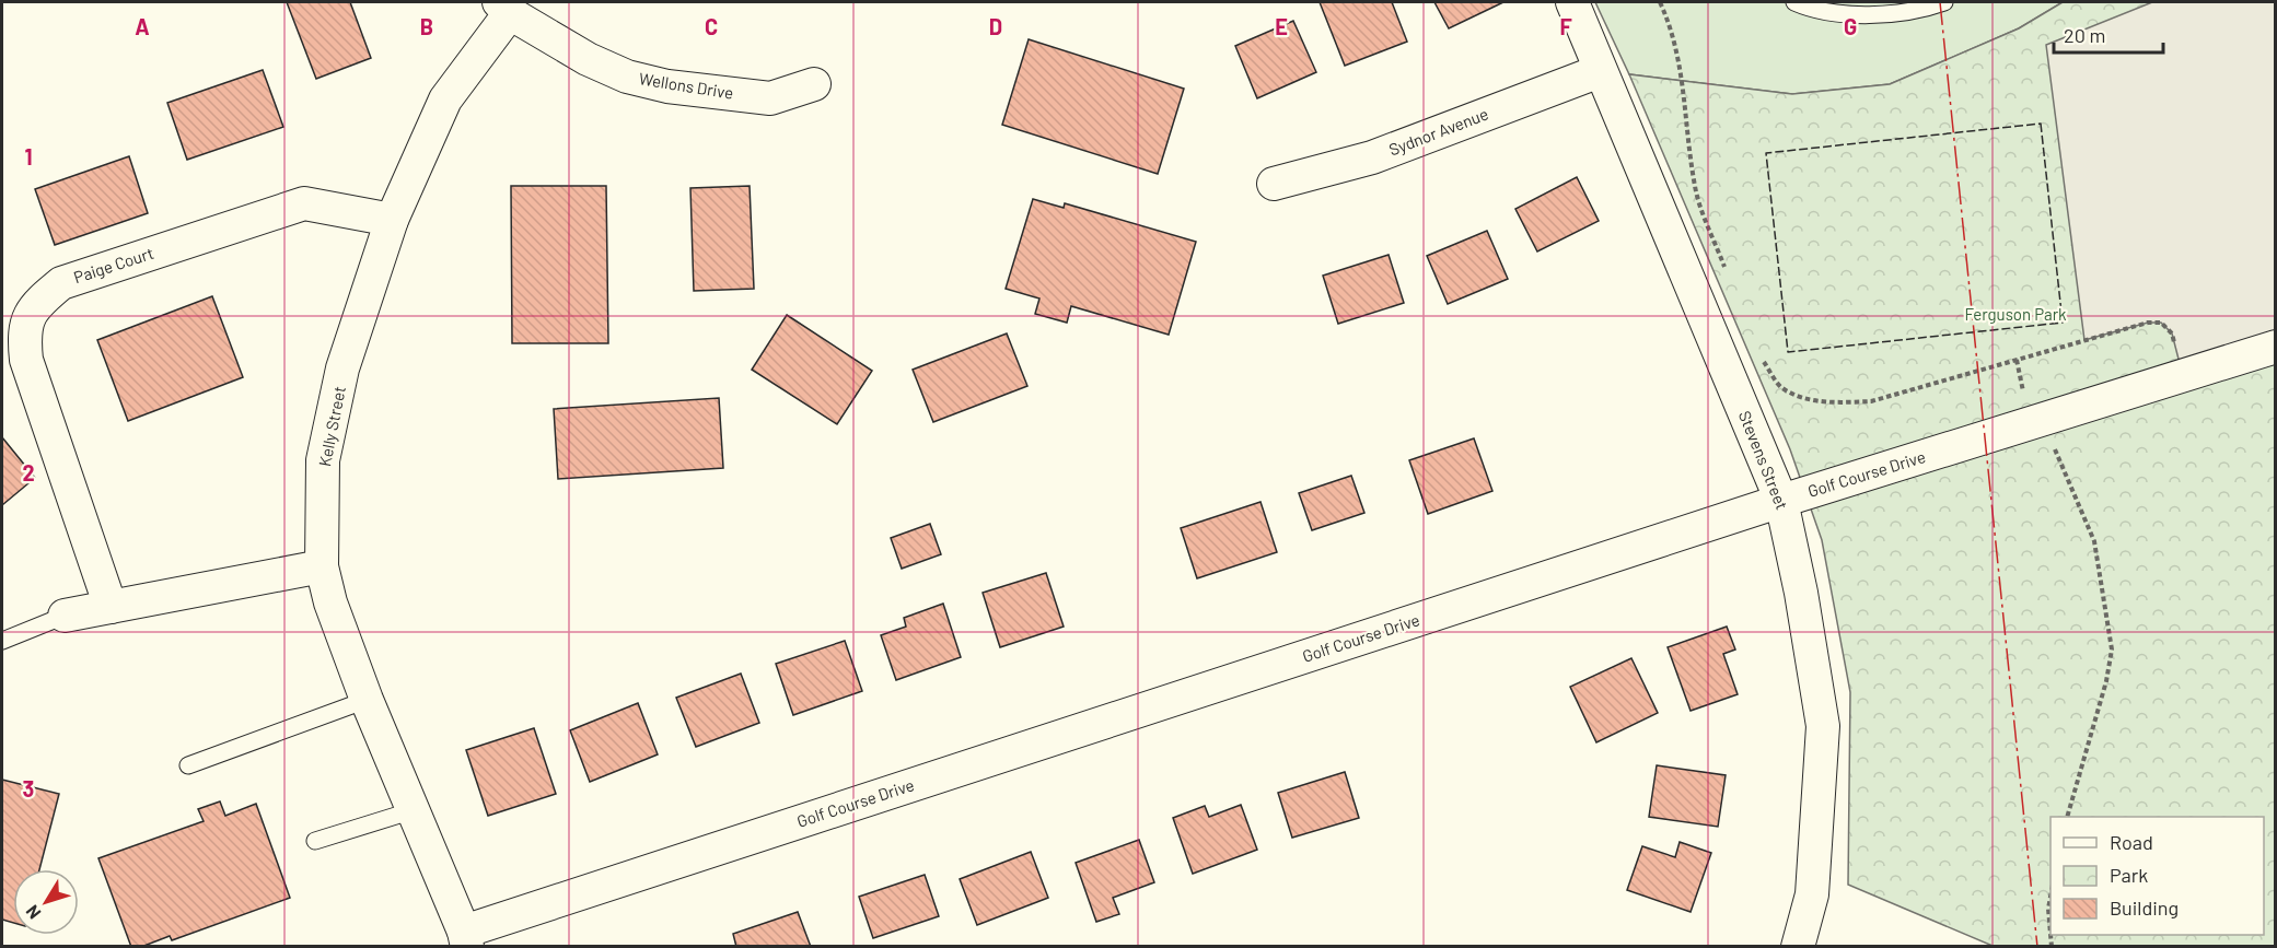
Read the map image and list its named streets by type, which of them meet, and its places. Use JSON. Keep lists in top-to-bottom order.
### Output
{
  "streets": {
    "street": [
      "Wellons Drive",
      "Sydnor Avenue",
      "Paige Court",
      "Kelly Street",
      "Stevens Street",
      "Golf Course Drive"
    ]
  },
  "crossings": [
    ["Wellons Drive", "Kelly Street"],
    ["Sydnor Avenue", "Stevens Street"],
    ["Paige Court", "Kelly Street"],
    ["Kelly Street", "Golf Course Drive"],
    ["Stevens Street", "Golf Course Drive"]
  ],
  "parks": ["Ferguson Park"],
  "legend": ["Road", "Park", "Building"],
  "scale_bar": "20 m",
  "north": "bottom left",
  "grid": {
    "columns": [
      "A",
      "B",
      "C",
      "D",
      "E",
      "F",
      "G"
    ],
    "rows": ["1", "2", "3"]
  }
}
